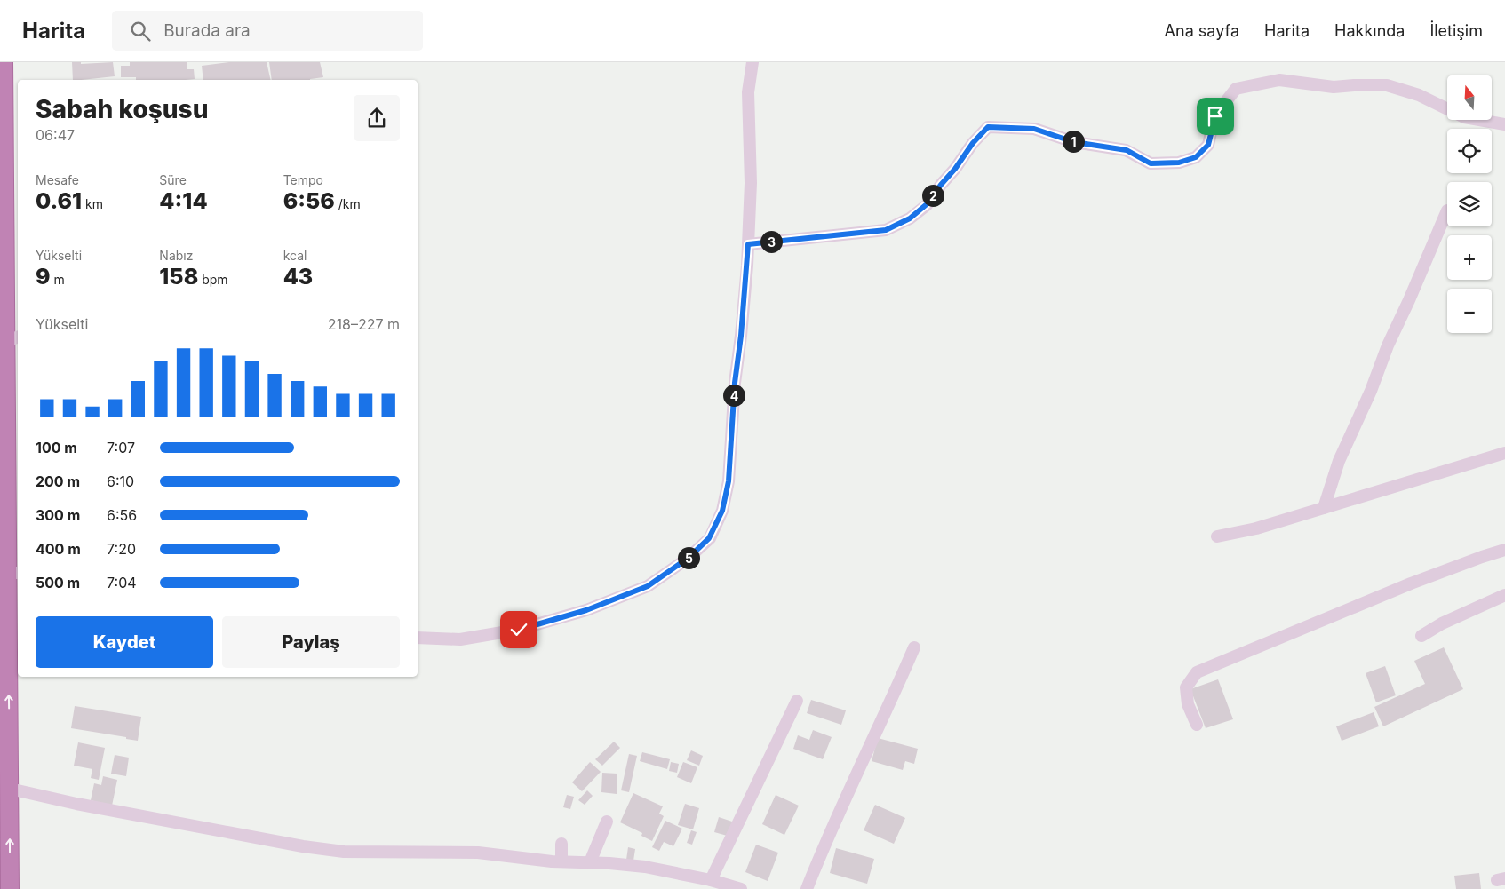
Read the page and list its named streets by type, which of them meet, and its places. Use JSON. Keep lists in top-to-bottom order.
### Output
{
  "north": "top",
  "page": {
    "header": "Harita",
    "search": "Burada ara",
    "nav": [
      "Ana sayfa",
      "Harita",
      "Hakkında",
      "İletişim"
    ],
    "map_buttons": ["+", "−"],
    "heading": ["Sabah koşusu", "06:47"],
    "pins": [
      "1",
      "2",
      "3",
      "4",
      "5"
    ],
    "stats": [
      ["Mesafe", "0.61 km"],
      ["Süre", "4:14"],
      ["Tempo", "6:56 /km"],
      ["Yükselti", "9 m"],
      ["Nabız", "158 bpm"],
      ["kcal", "43"]
    ],
    "chart": ["Yükselti", "218–227 m"],
    "list": [
      {
        "name": "100 m",
        "note": "7:07"
      },
      {
        "name": "200 m",
        "note": "6:10"
      },
      {
        "name": "300 m",
        "note": "6:56"
      },
      {
        "name": "400 m",
        "note": "7:20"
      },
      {
        "name": "500 m",
        "note": "7:04"
      }
    ],
    "buttons": ["Kaydet", "Paylaş"]
  }
}
